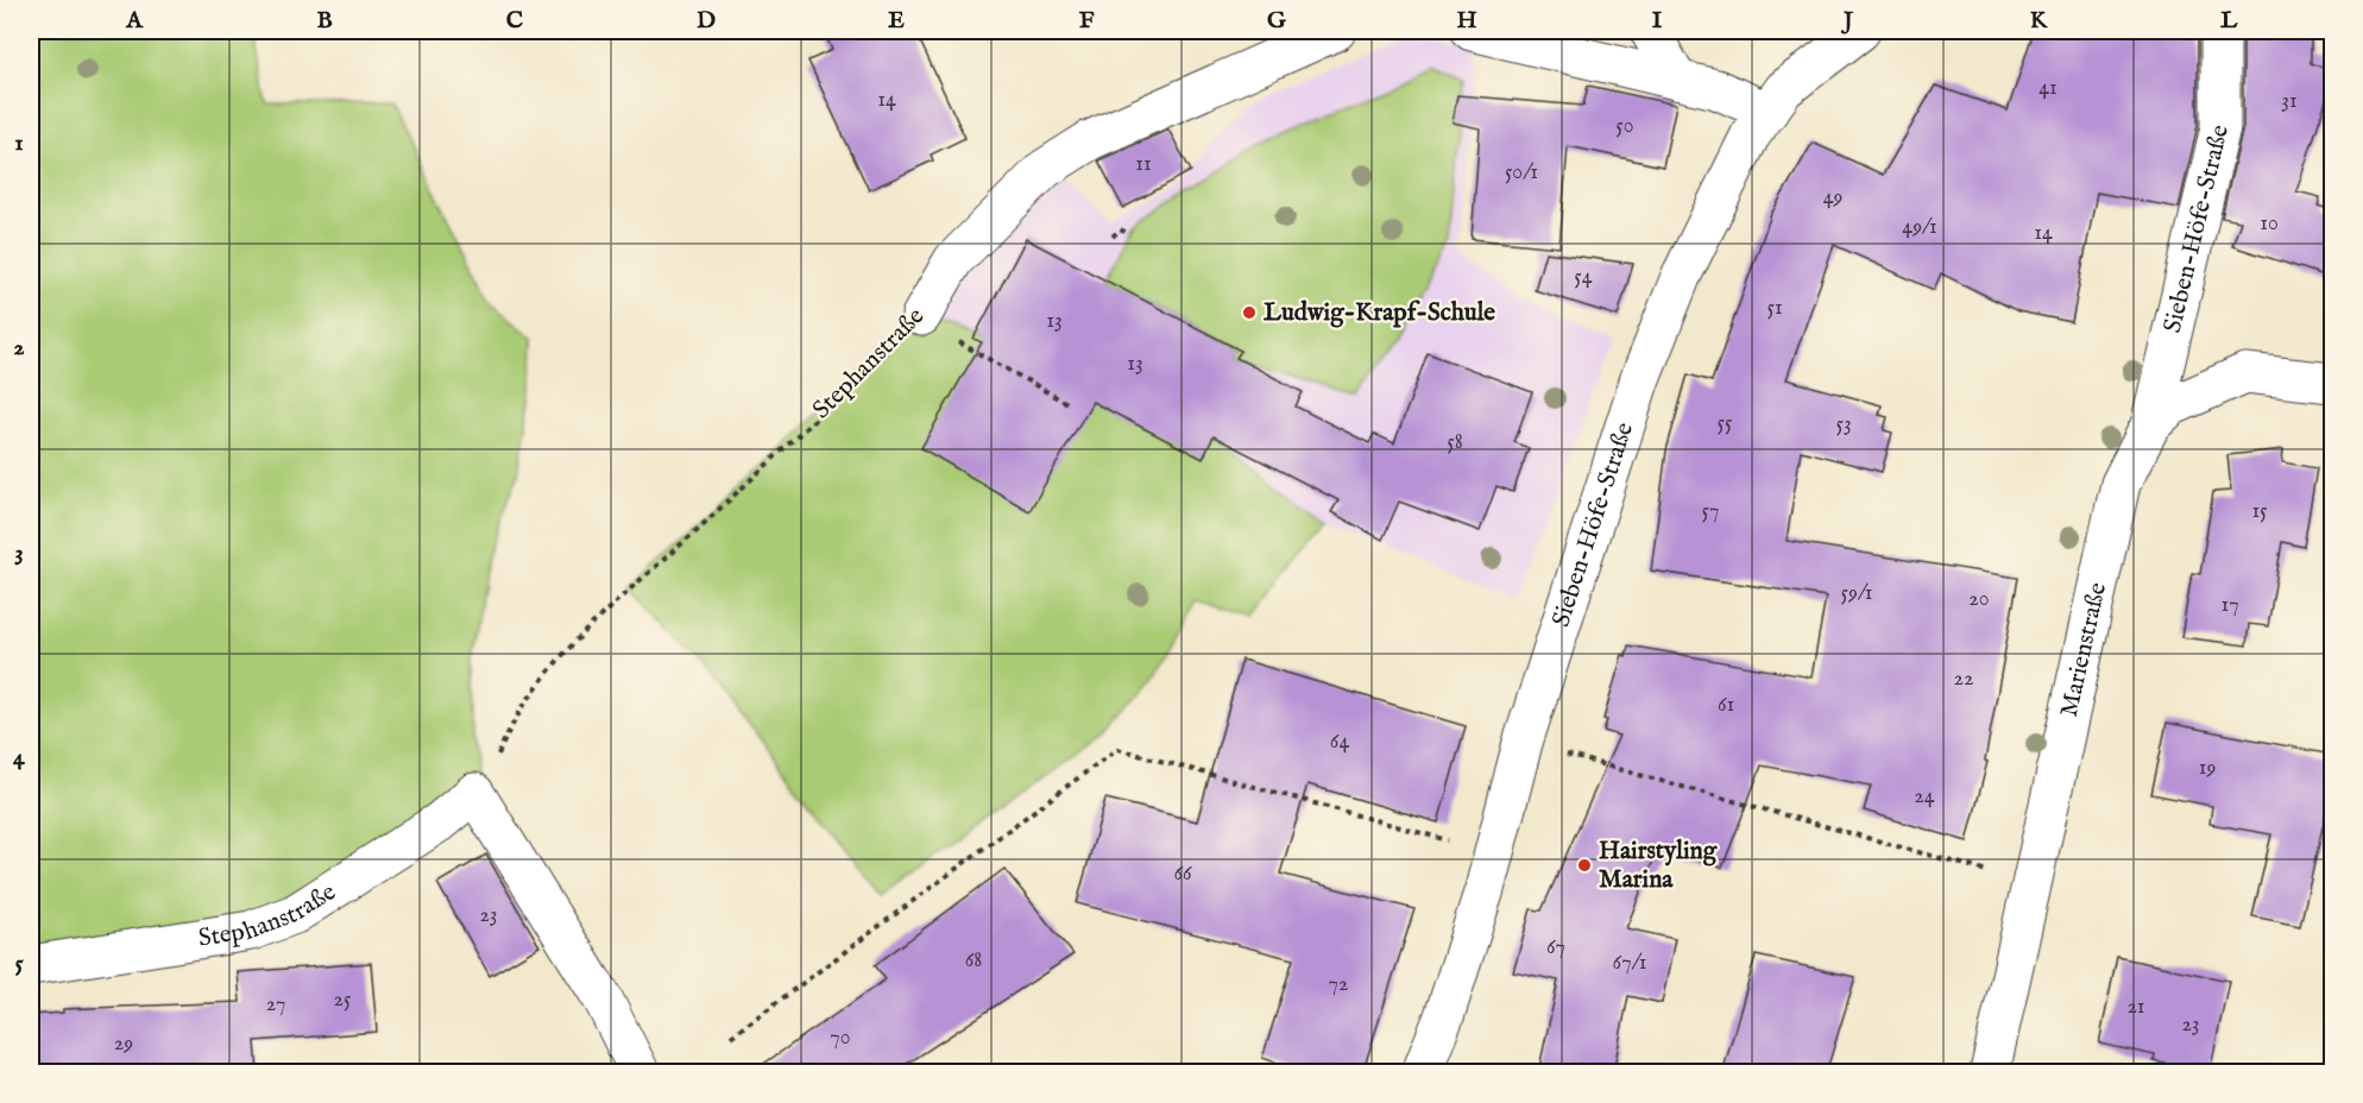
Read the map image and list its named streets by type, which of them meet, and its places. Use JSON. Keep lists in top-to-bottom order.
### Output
{
  "streets": {
    "street": ["Sieben-Höfe-Straße", "Stephanstraße", "Marienstraße"]
  },
  "crossings": [
    ["Sieben-Höfe-Straße", "Marienstraße"]
  ],
  "places": ["Ludwig-Krapf-Schule", "Hairstyling Marina"],
  "house_numbers": [
    "41",
    "14",
    "31",
    "50",
    "11",
    "50/1",
    "49",
    "10",
    "49/1",
    "14",
    "54",
    "51",
    "13",
    "13",
    "55",
    "53",
    "58",
    "57",
    "15",
    "59/1",
    "20",
    "17",
    "22",
    "61",
    "64",
    "19",
    "24",
    "66",
    "23",
    "67",
    "68",
    "67/1",
    "72",
    "25",
    "27",
    "21",
    "23",
    "70",
    "29"
  ],
  "grid": {
    "columns": [
      "A",
      "B",
      "C",
      "D",
      "E",
      "F",
      "G",
      "H",
      "I",
      "J",
      "K",
      "L"
    ],
    "rows": [
      "1",
      "2",
      "3",
      "4",
      "5"
    ]
  }
}
